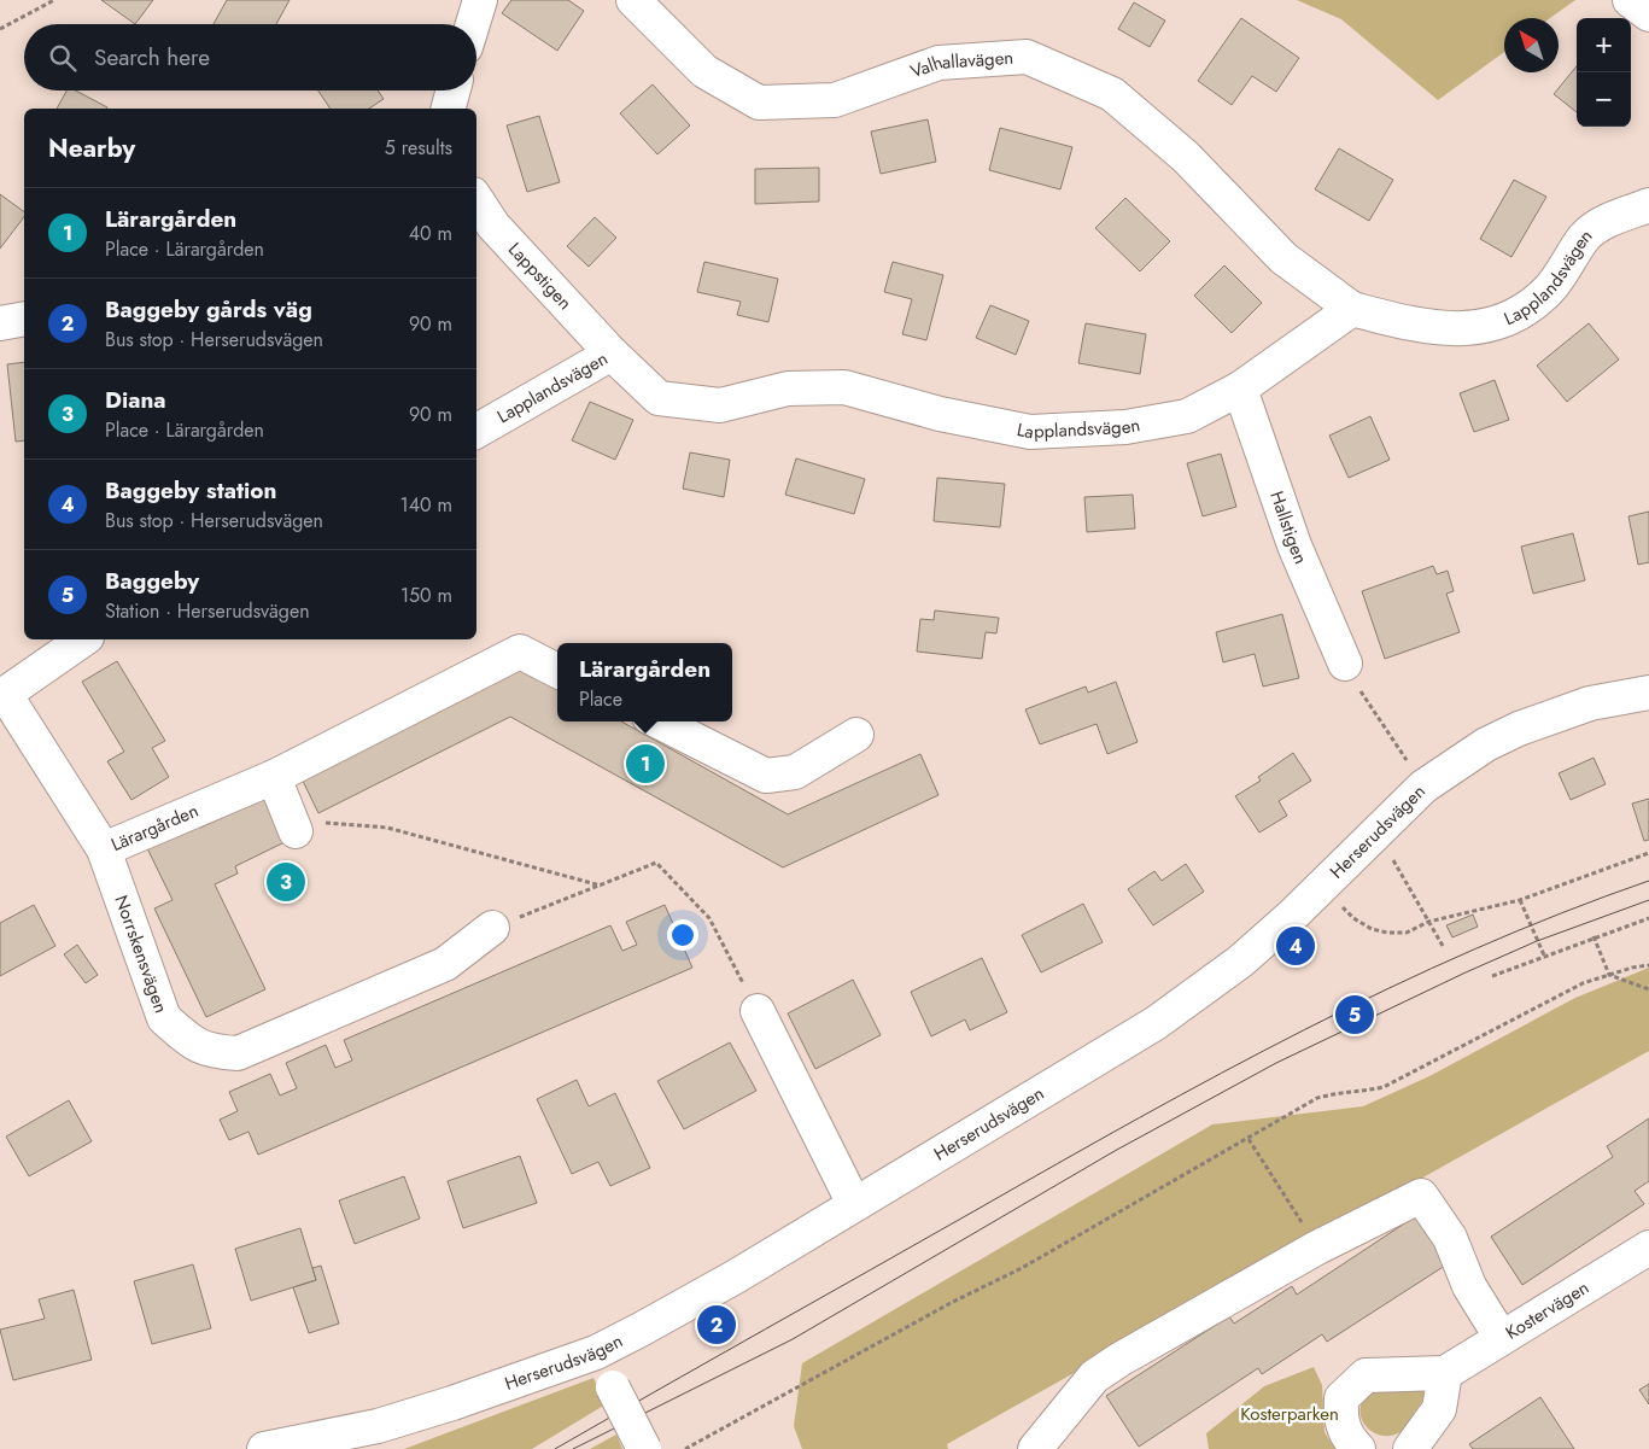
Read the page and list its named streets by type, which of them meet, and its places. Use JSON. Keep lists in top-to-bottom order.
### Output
{
  "streets": {
    "street": [
      "Valhallavägen",
      "Lapplandsvägen",
      "Lappstigen",
      "Hallstigen",
      "Lärargården",
      "Herserudsvägen",
      "Norrskensvägen",
      "Kostervägen"
    ]
  },
  "crossings": [
    ["Valhallavägen", "Lapplandsvägen"],
    ["Lapplandsvägen", "Lappstigen"],
    ["Lapplandsvägen", "Hallstigen"],
    ["Lärargården", "Norrskensvägen"]
  ],
  "parks": ["Kosterparken"],
  "north": "top left",
  "page": {
    "map_buttons": ["+", "−"],
    "search": "Search here",
    "heading": ["Nearby", "5 results"],
    "list": [
      {
        "mark": "1",
        "name": "Lärargården",
        "note": "Place · Lärargården",
        "value": "40 m"
      },
      {
        "mark": "2",
        "name": "Baggeby gårds väg",
        "note": "Bus stop · Herserudsvägen",
        "value": "90 m"
      },
      {
        "mark": "3",
        "name": "Diana",
        "note": "Place · Lärargården",
        "value": "90 m"
      },
      {
        "mark": "4",
        "name": "Baggeby station",
        "note": "Bus stop · Herserudsvägen",
        "value": "140 m"
      },
      {
        "mark": "5",
        "name": "Baggeby",
        "note": "Station · Herserudsvägen",
        "value": "150 m"
      }
    ],
    "popup": ["Lärargården", "Place"],
    "pins": [
      "1",
      "3",
      "4",
      "5",
      "2"
    ]
  }
}
